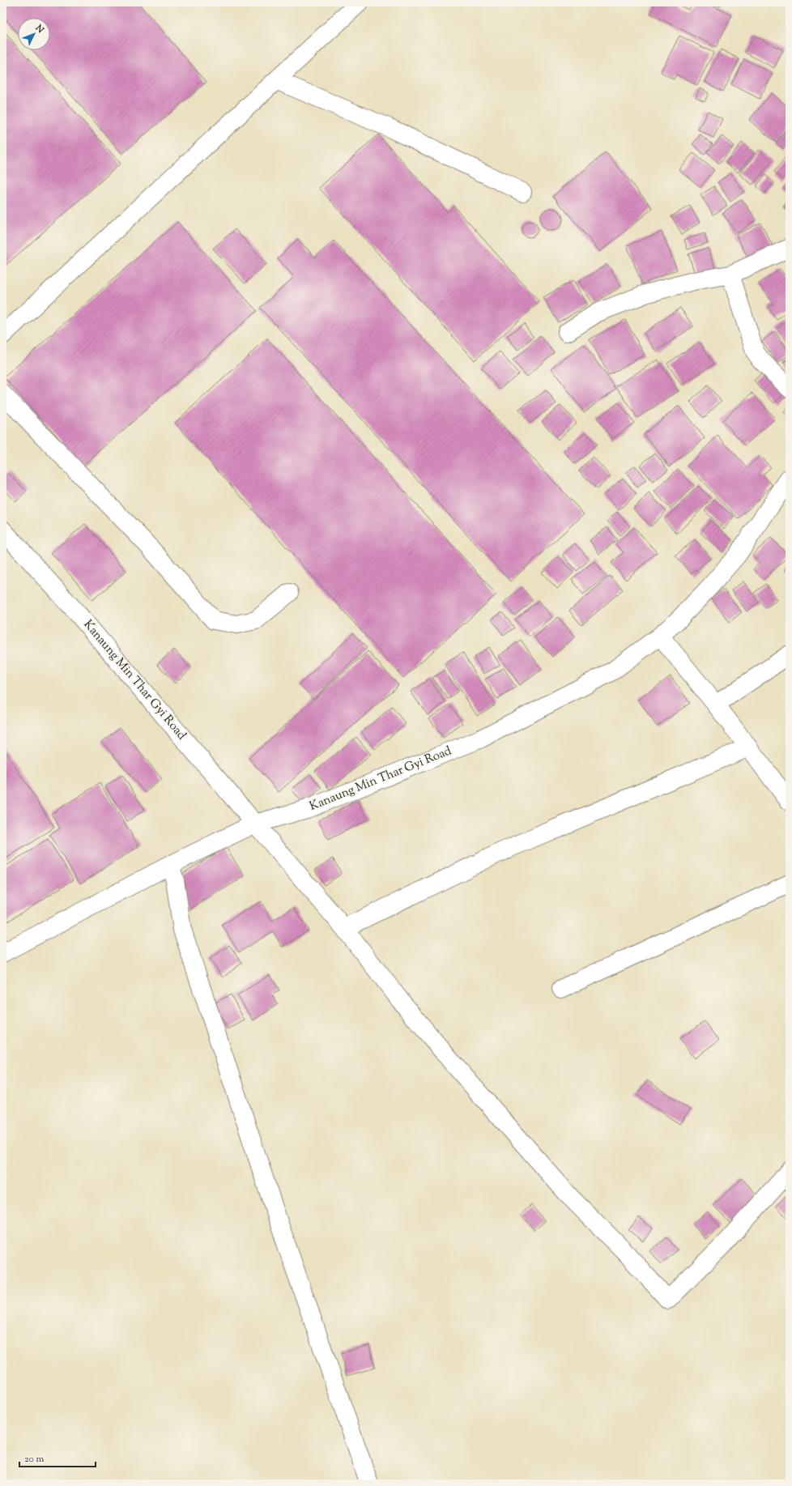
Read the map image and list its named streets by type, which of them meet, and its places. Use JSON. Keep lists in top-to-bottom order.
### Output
{
  "streets": {
    "street": ["Kanaung Min Thar Gyi Road"]
  },
  "scale_bar": "20 m",
  "north": "top right"
}
